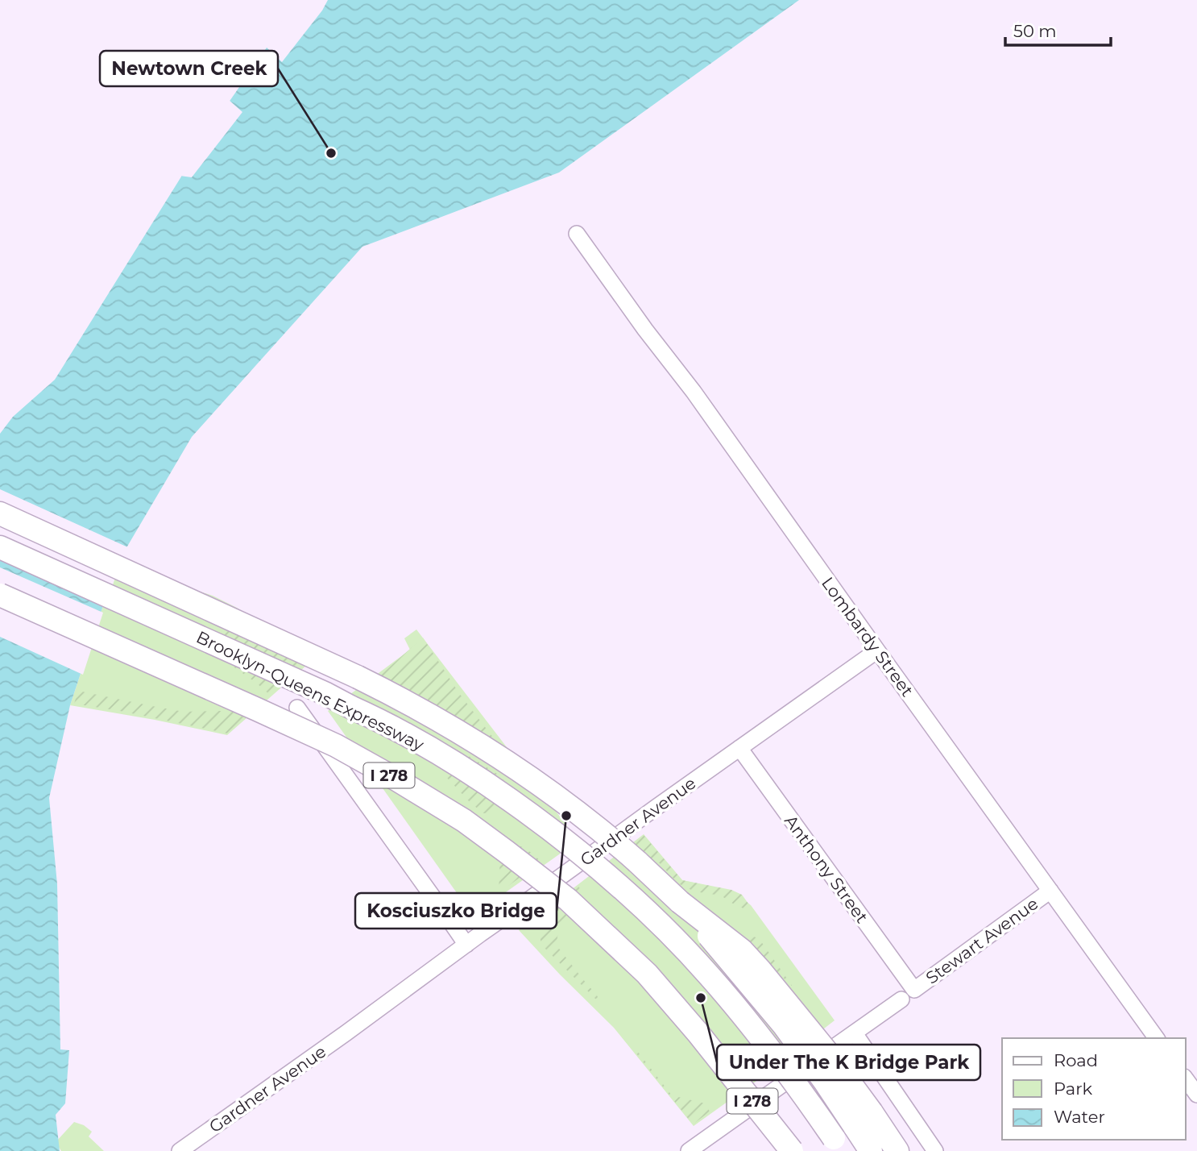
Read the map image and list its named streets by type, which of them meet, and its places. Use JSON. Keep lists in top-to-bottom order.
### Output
{
  "streets": {
    "highway": ["Brooklyn-Queens Expressway", "I 278"],
    "street": [
      "Lombardy Street",
      "Gardner Avenue",
      "Anthony Street",
      "Stewart Avenue"
    ]
  },
  "crossings": [
    ["Lombardy Street", "Gardner Avenue"],
    ["Lombardy Street", "Stewart Avenue"],
    ["Gardner Avenue", "Anthony Street"],
    ["Anthony Street", "Stewart Avenue"]
  ],
  "places": ["Newtown Creek", "Kosciuszko Bridge", "Under The K Bridge Park"],
  "legend": ["Road", "Park", "Water"],
  "scale_bar": "50 m"
}
